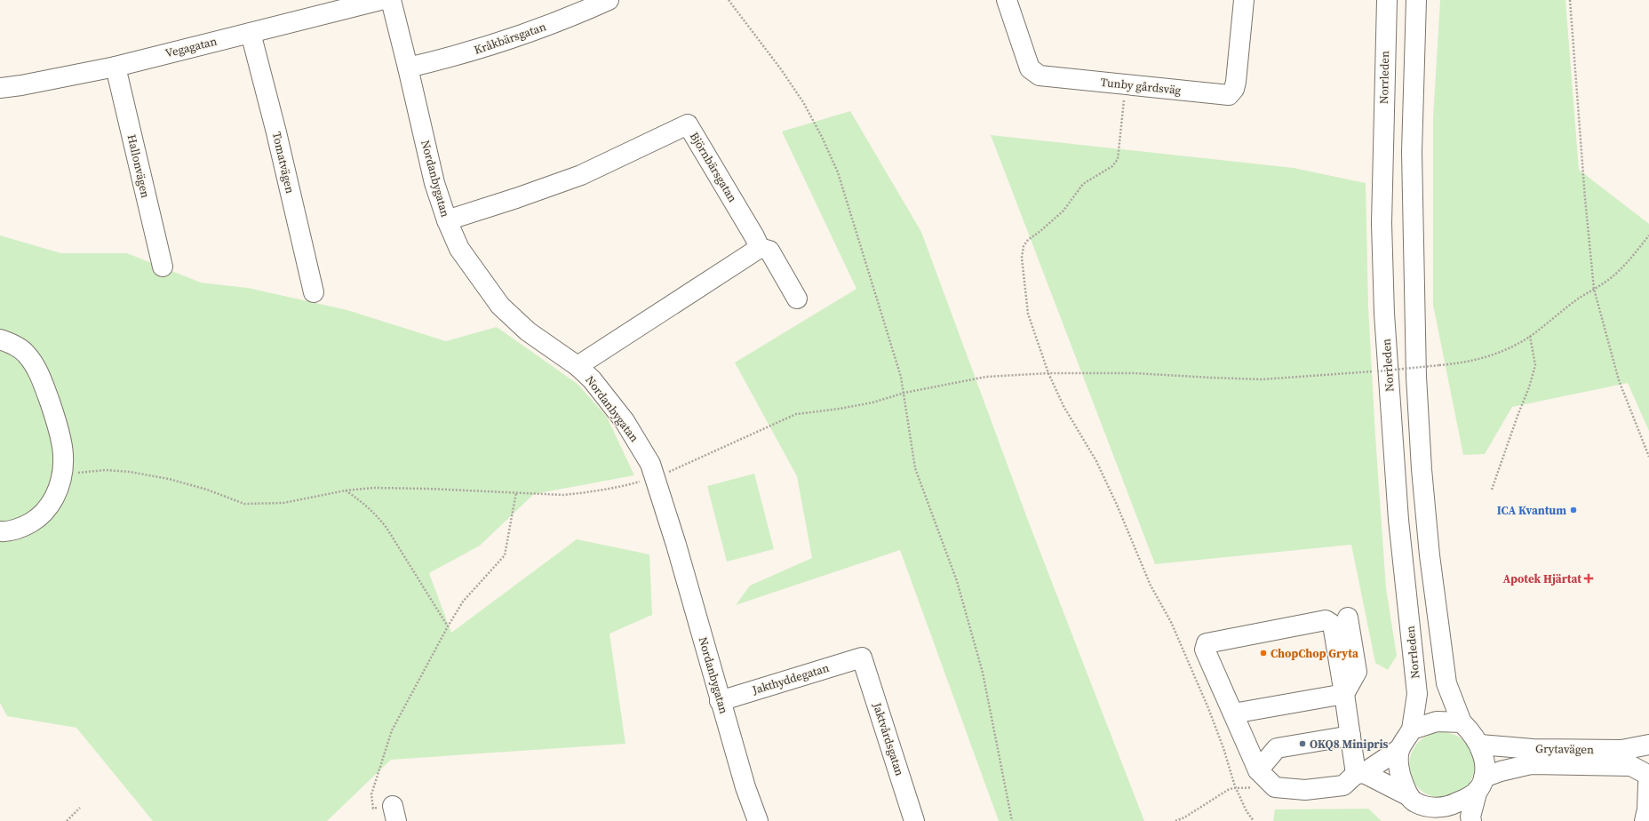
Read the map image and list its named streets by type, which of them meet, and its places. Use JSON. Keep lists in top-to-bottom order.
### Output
{
  "streets": {
    "street": [
      "Kråkbärsgatan",
      "Vegagatan",
      "Norrleden",
      "Tunby gårdsväg",
      "Tomatvägen",
      "Hallonvägen",
      "Björnbärsgatan",
      "Nordanbygatan",
      "Jakthyddegatan",
      "Jaktvårdsgatan",
      "Grytavägen"
    ]
  },
  "crossings": [
    ["Kråkbärsgatan", "Nordanbygatan"],
    ["Vegagatan", "Tomatvägen"],
    ["Vegagatan", "Hallonvägen"],
    ["Norrleden", "Grytavägen"],
    ["Björnbärsgatan", "Nordanbygatan"],
    ["Nordanbygatan", "Jakthyddegatan"],
    ["Jakthyddegatan", "Jaktvårdsgatan"]
  ],
  "places": {
    "other": ["ICA Kvantum", "ChopChop Gryta", "OKQ8 Minipris"],
    "health": ["Apotek Hjärtat"]
  }
}
